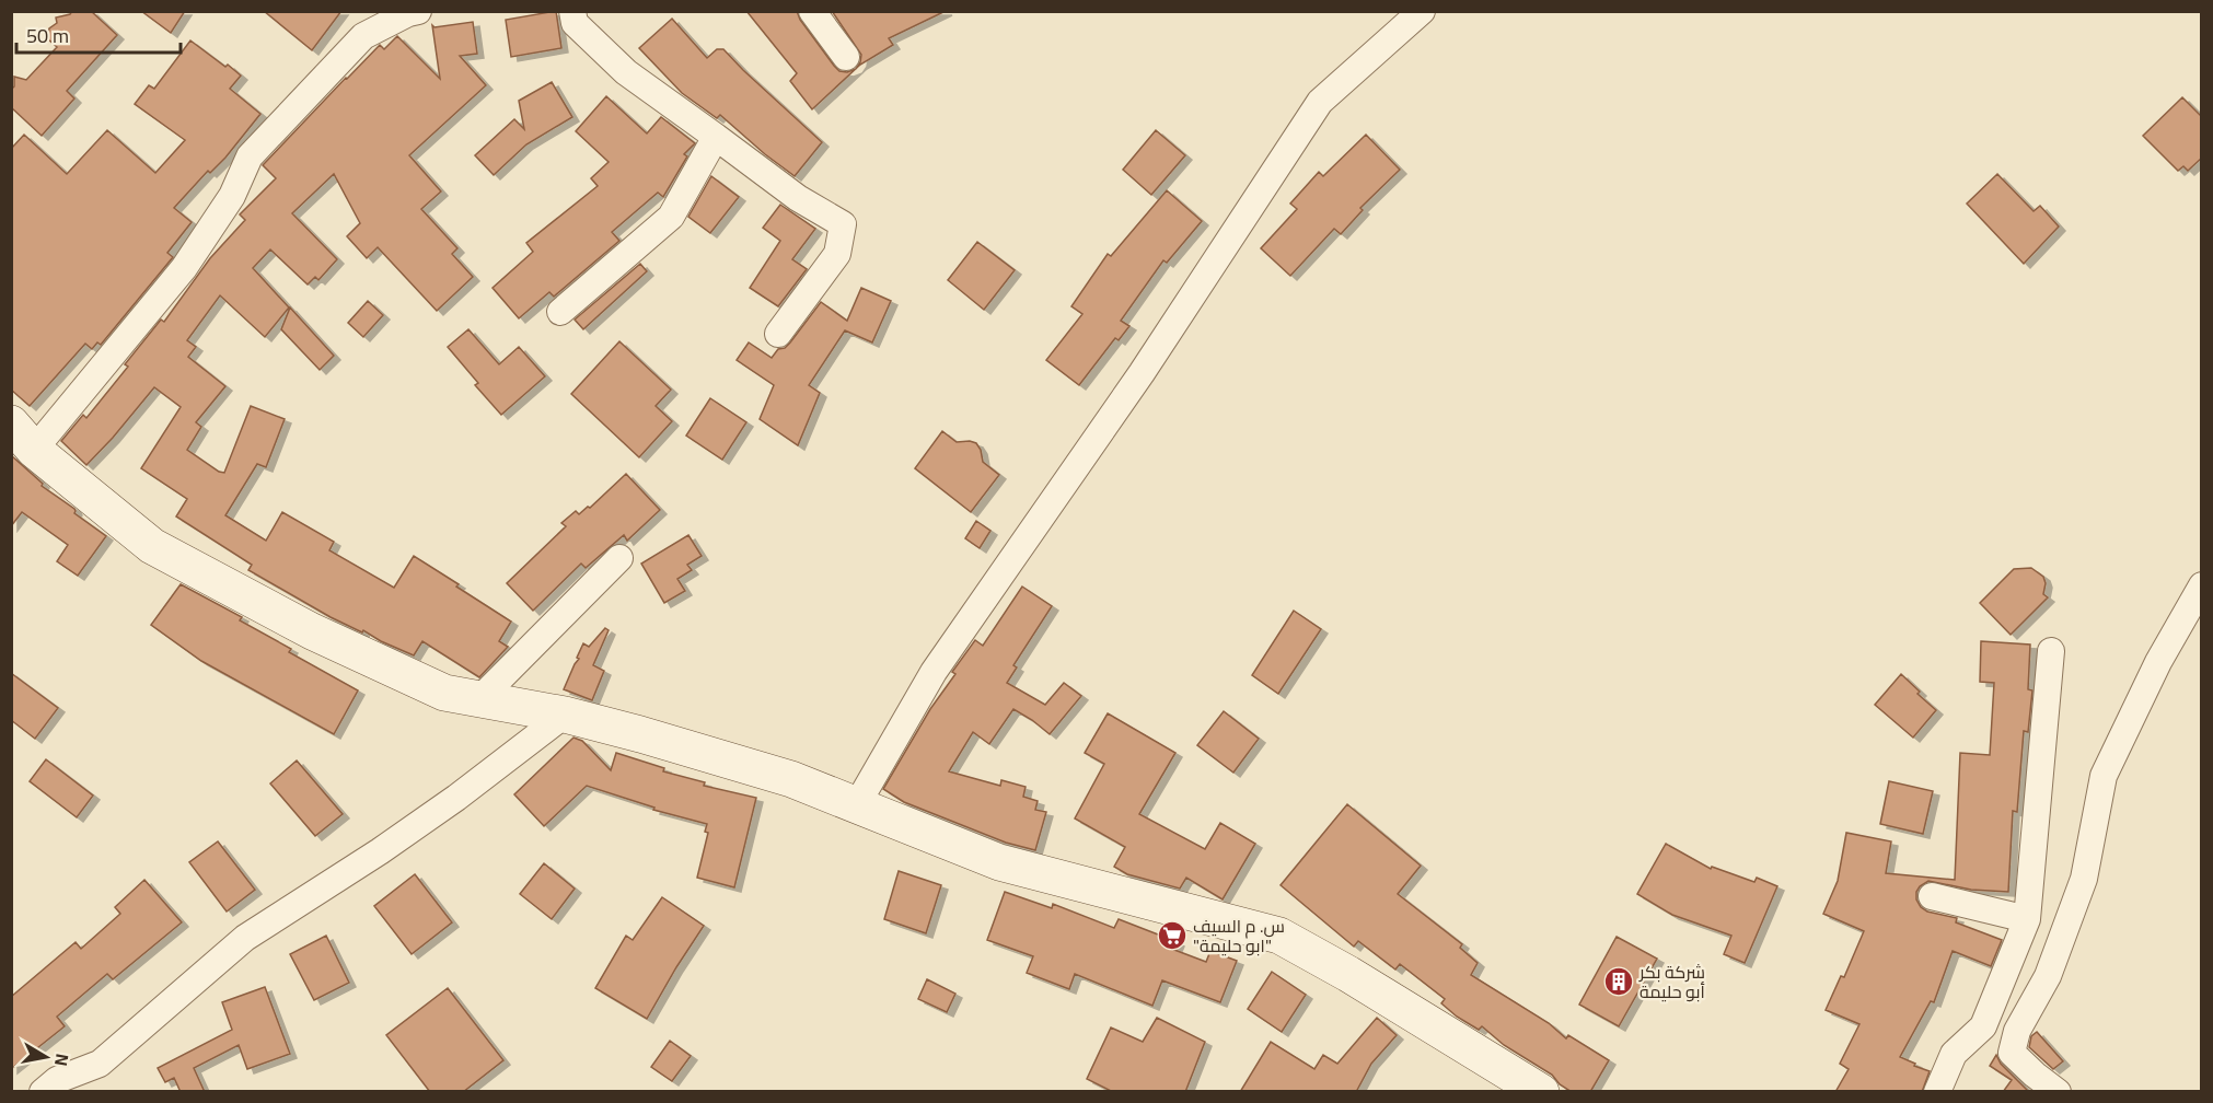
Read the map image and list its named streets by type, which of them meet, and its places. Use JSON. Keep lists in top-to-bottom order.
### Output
{
  "places": {
    "supermarket": ["س. م السيف \"ابو حليمة\""],
    "building": ["شركة بكر أبو حليمة"]
  },
  "scale_bar": "50 m",
  "north": "right"
}
